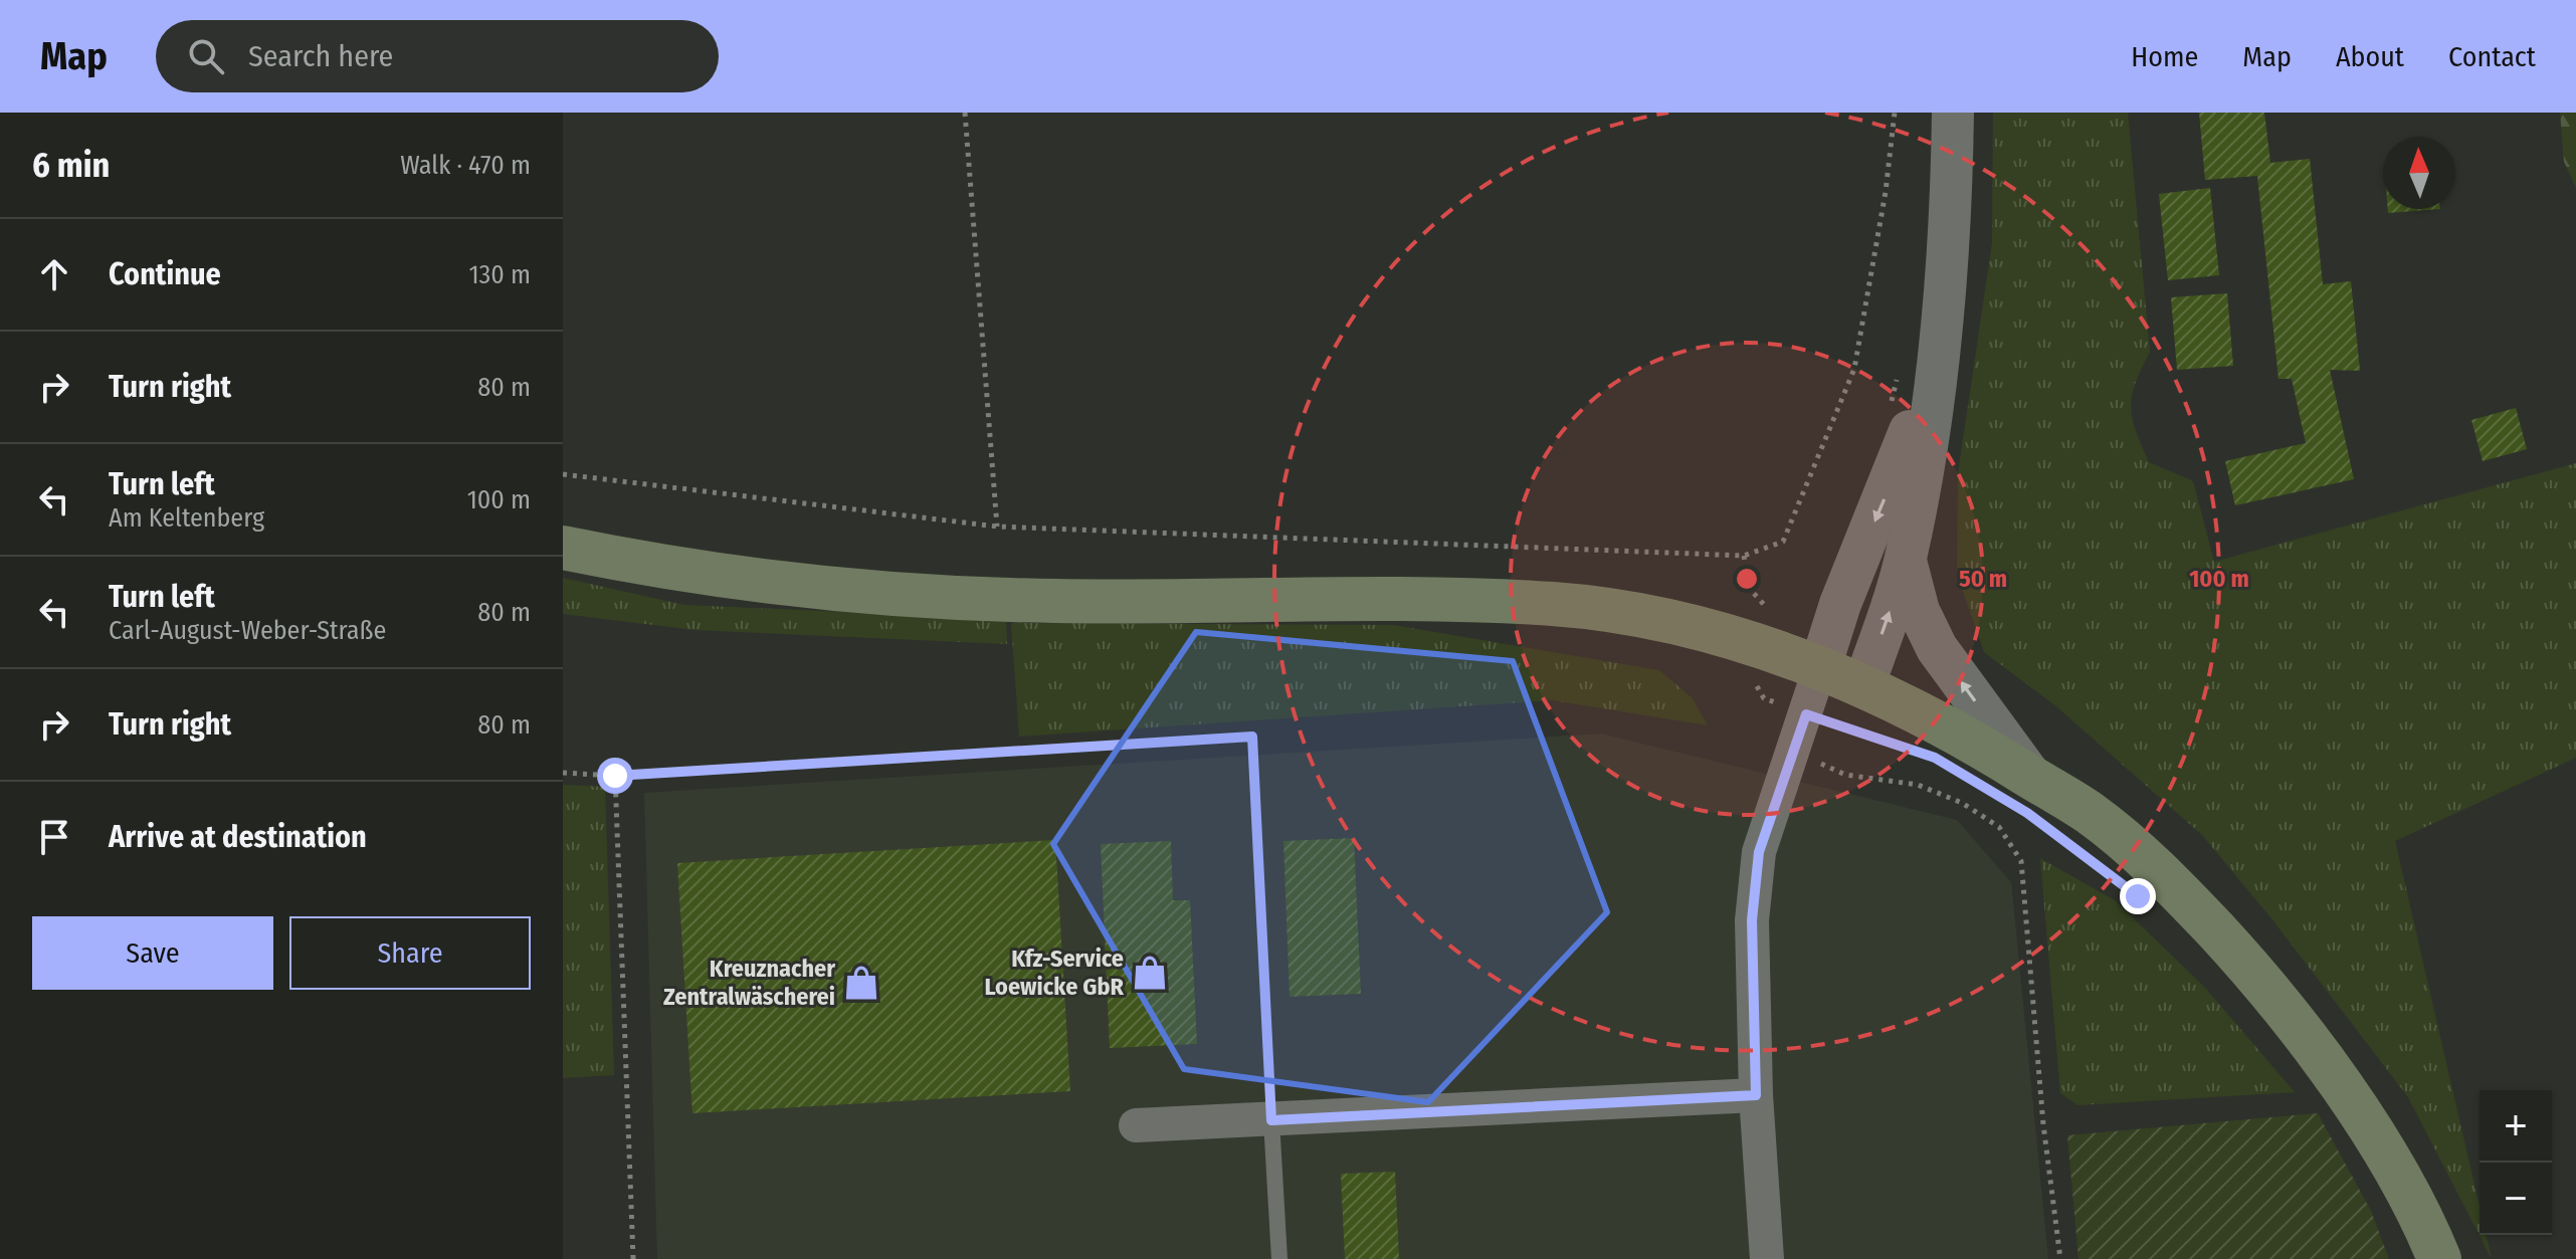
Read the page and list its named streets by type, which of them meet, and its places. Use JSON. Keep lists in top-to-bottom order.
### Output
{
  "places": {
    "shop": ["Kfz-Service Loewicke GbR", "Kreuznacher Zentralwäscherei"]
  },
  "north": "top",
  "page": {
    "header": "Map",
    "search": "Search here",
    "nav": [
      "Home",
      "Map",
      "About",
      "Contact"
    ],
    "heading": ["6 min", "Walk · 470 m"],
    "list": [
      ["Continue", "130 m"],
      ["Turn right", "80 m"],
      ["Turn left", "Am Keltenberg", "100 m"],
      ["Turn left", "Carl-August-Weber-Straße", "80 m"],
      ["Turn right", "80 m"],
      "Arrive at destination"
    ],
    "buttons": ["Save", "Share"],
    "map_buttons": ["+", "−"]
  },
  "rings": ["50 m", "100 m"]
}
